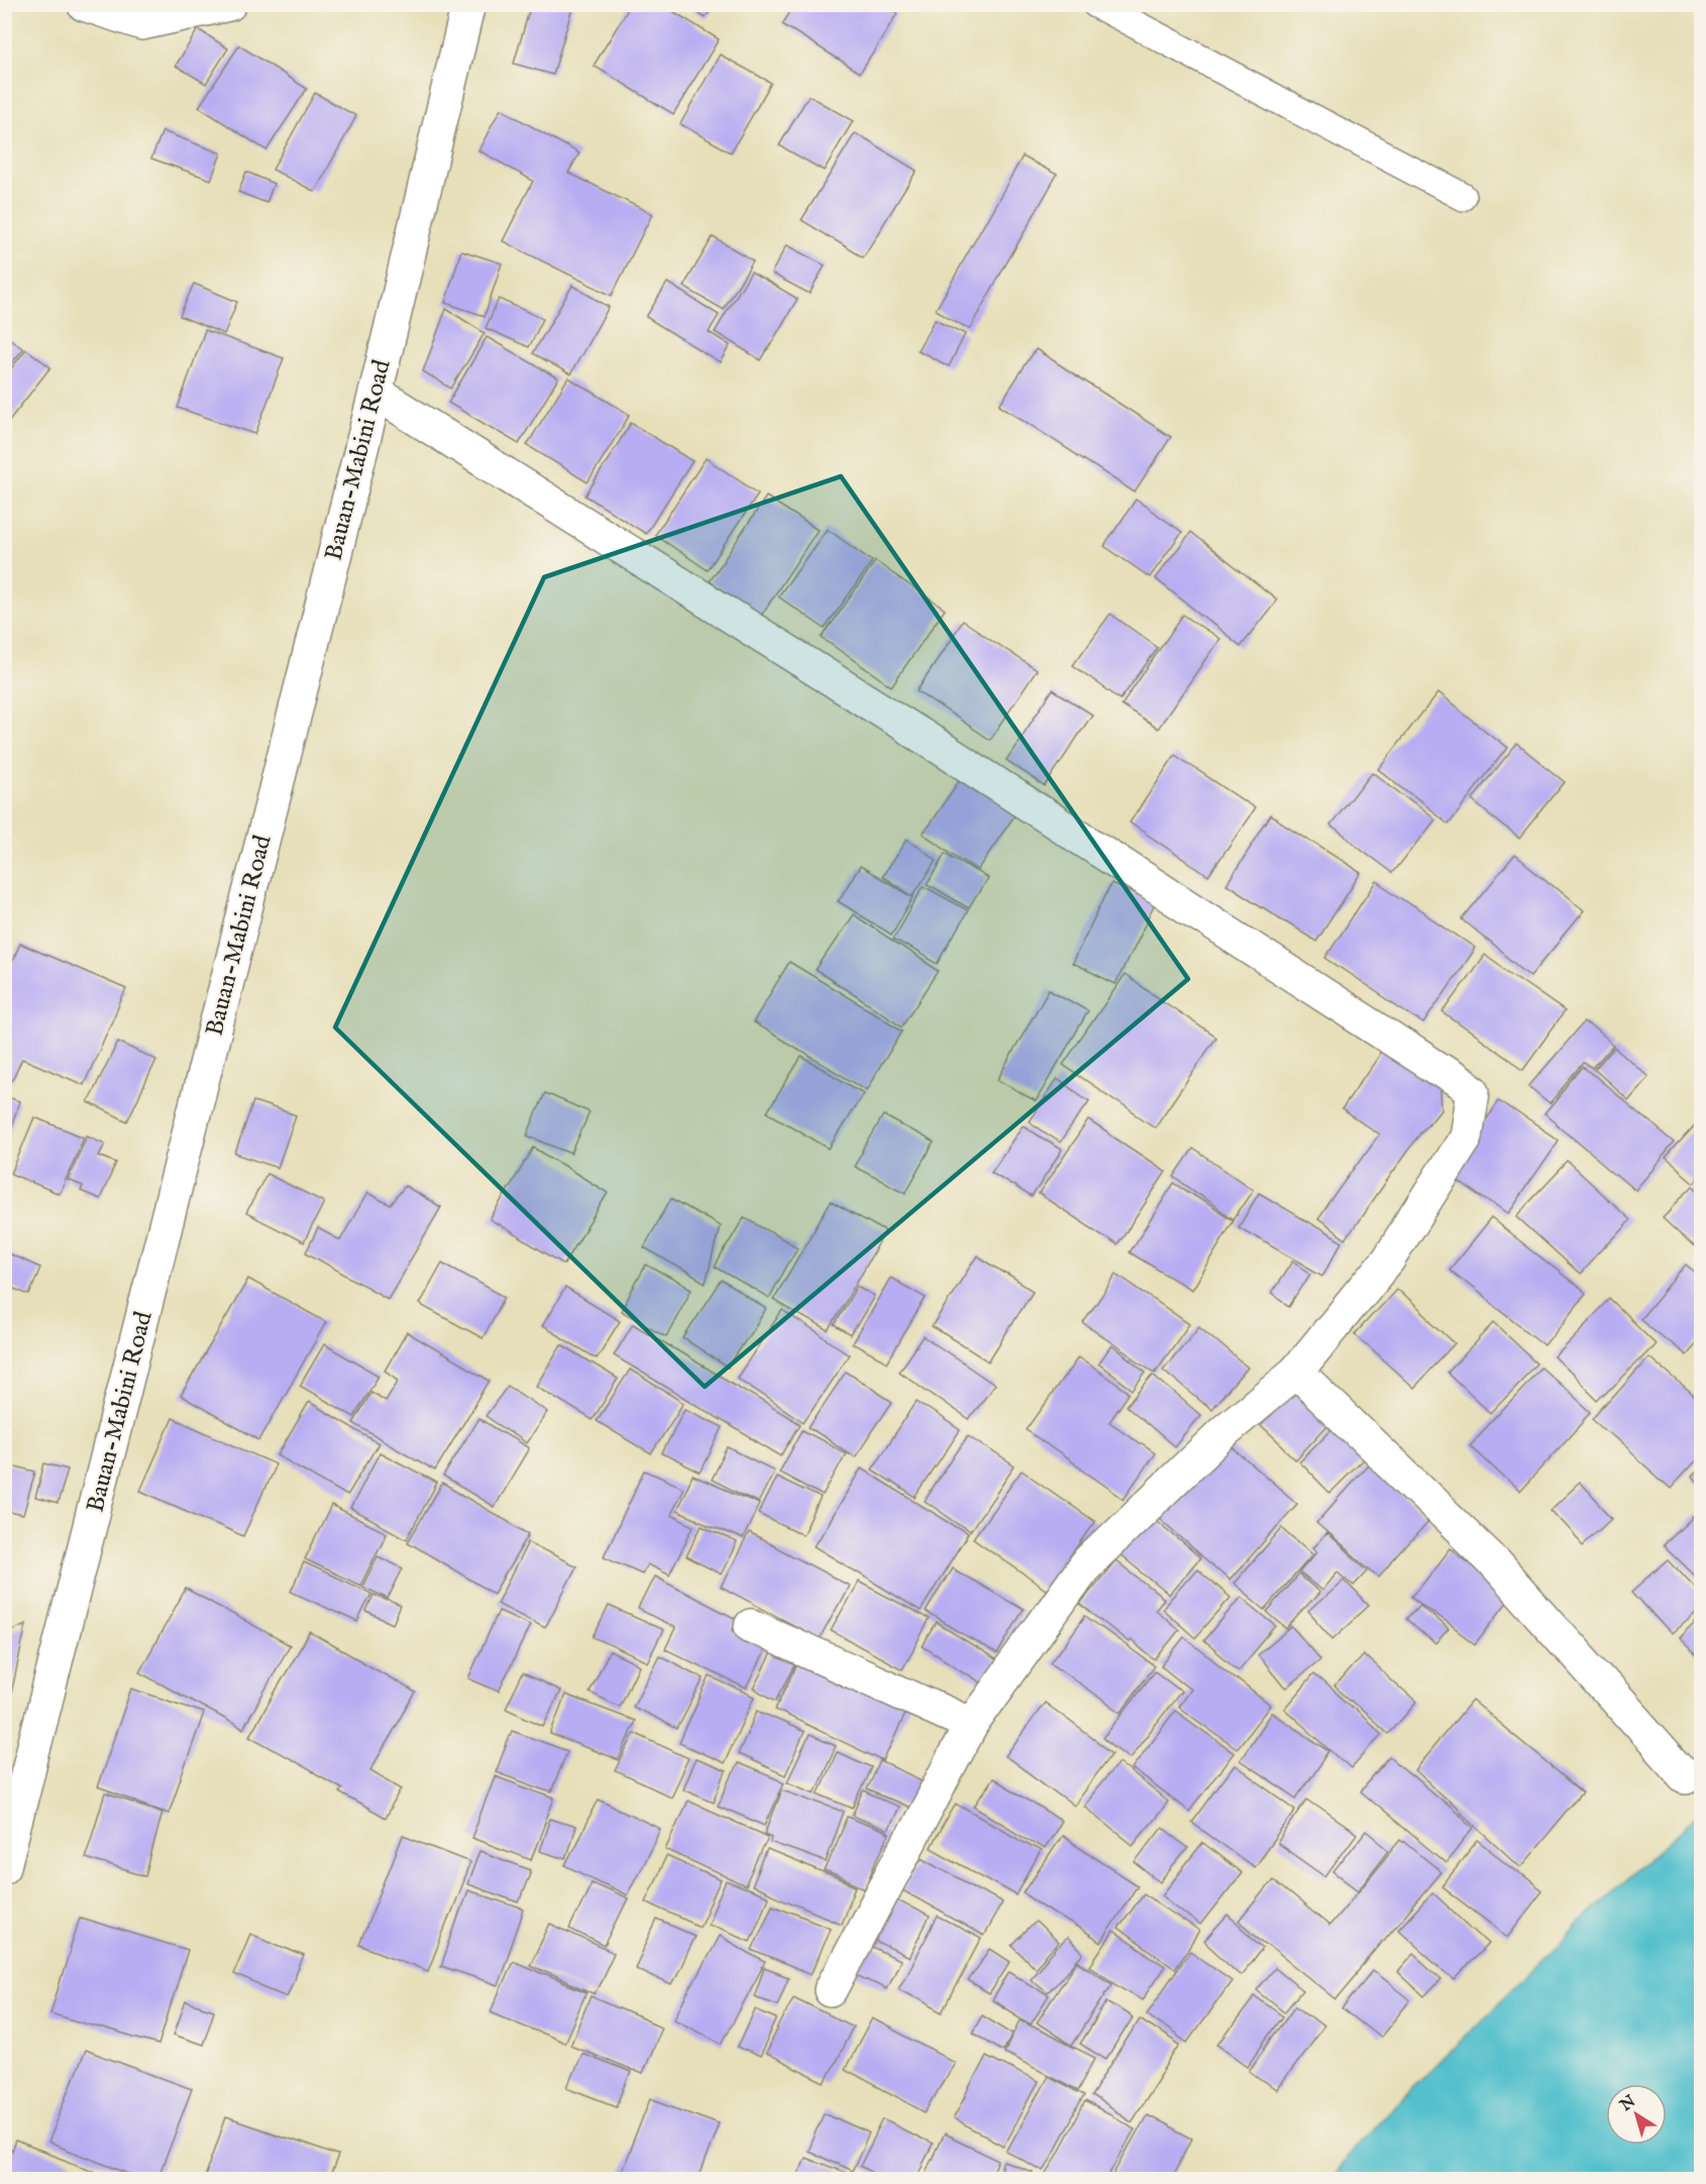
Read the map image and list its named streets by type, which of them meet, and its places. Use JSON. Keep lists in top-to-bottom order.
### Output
{
  "streets": {
    "street": ["Bauan-Mabini Road"]
  },
  "north": "top left"
}
